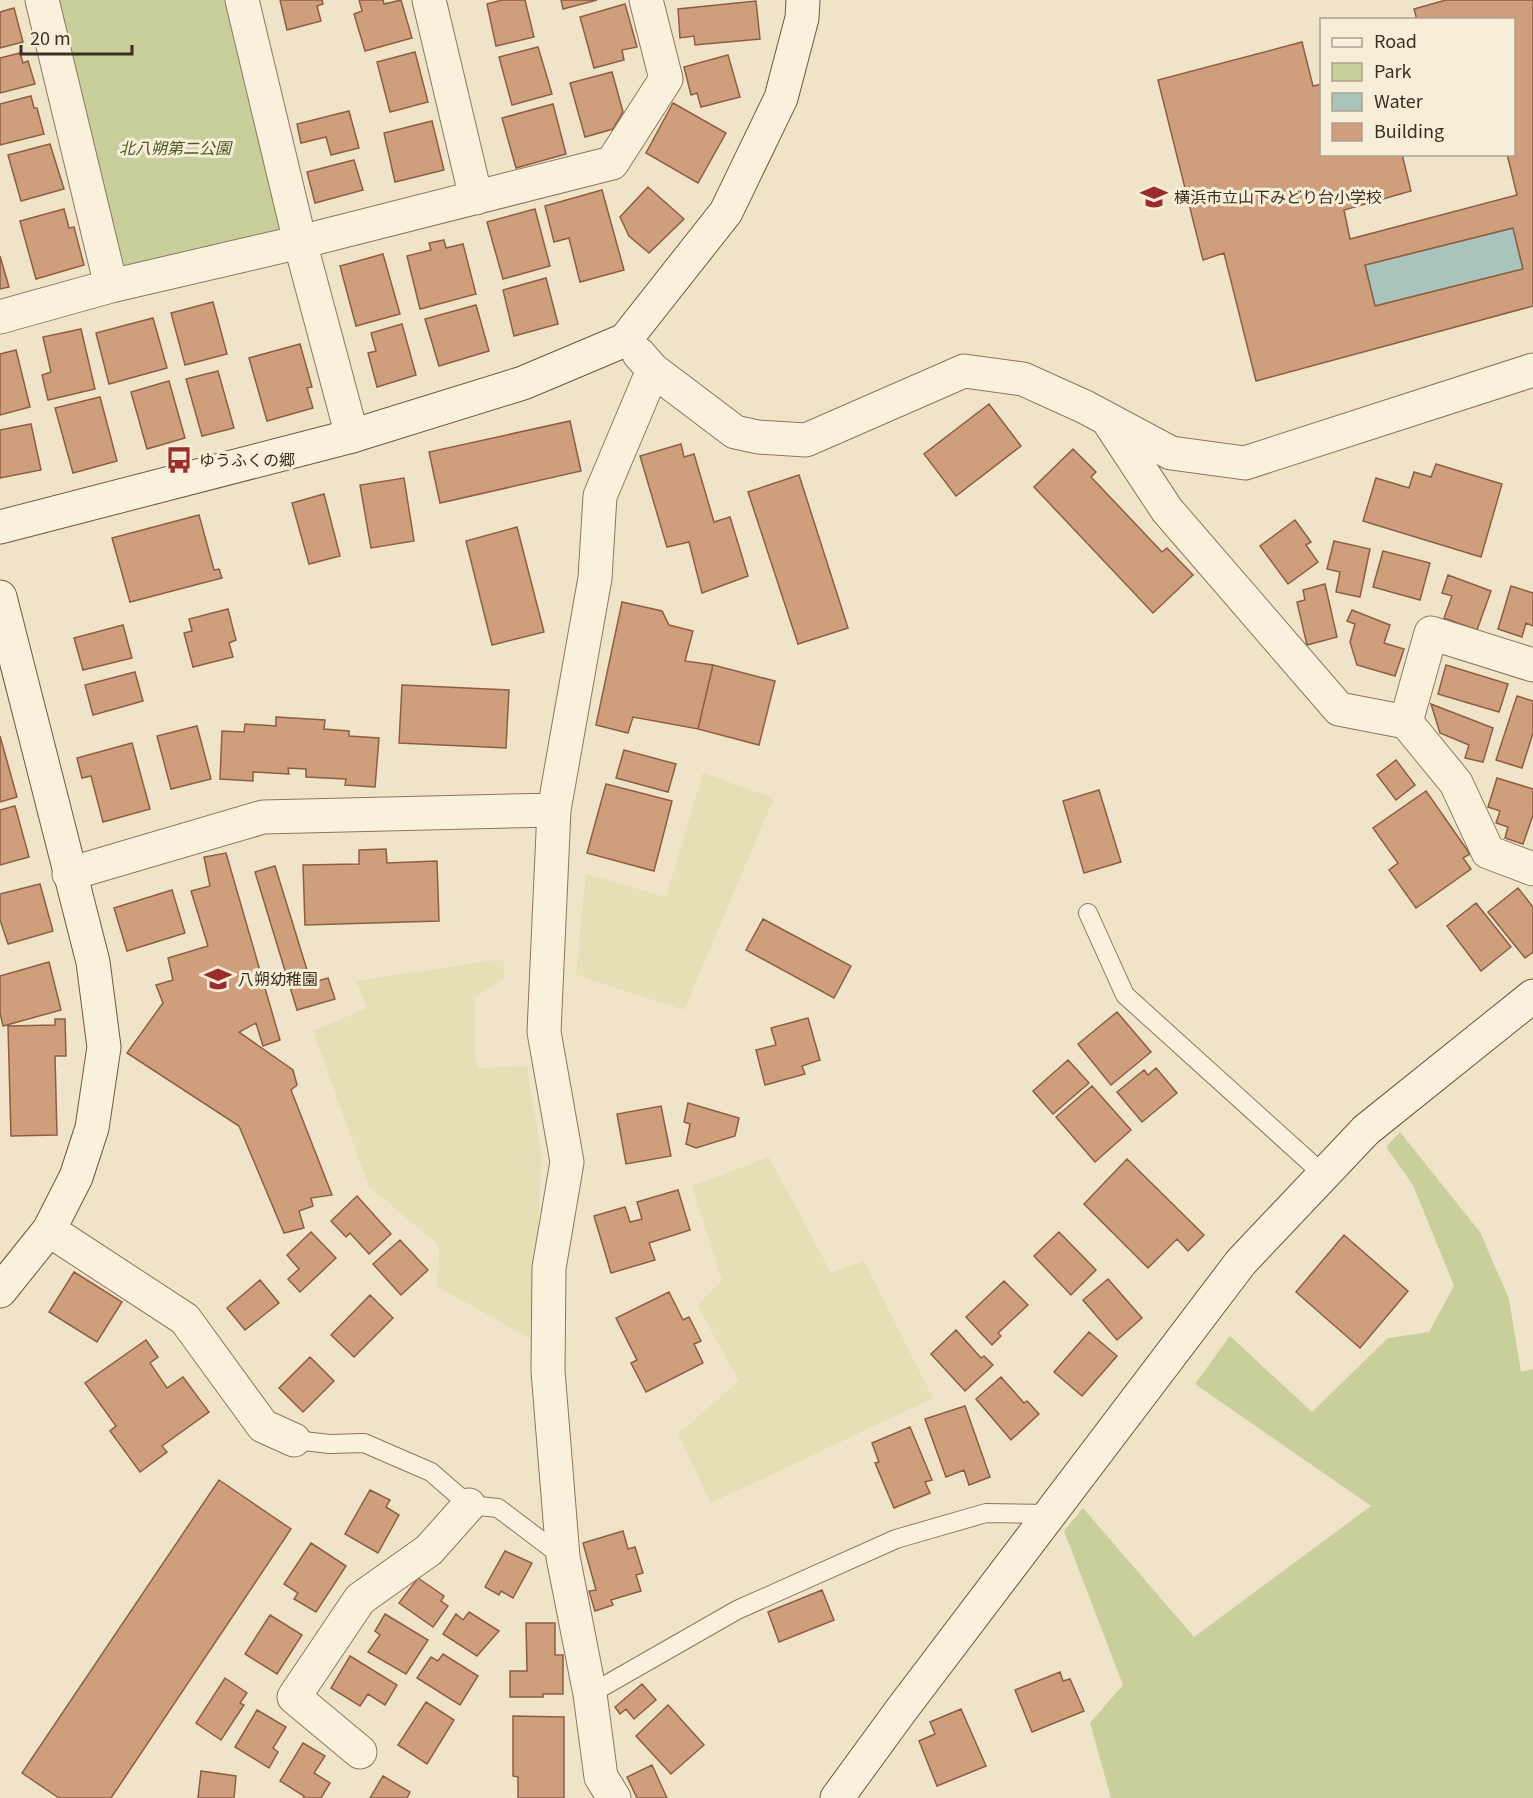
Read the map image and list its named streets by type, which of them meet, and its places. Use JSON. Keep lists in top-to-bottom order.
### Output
{
  "parks": ["北八朔第二公園"],
  "places": {
    "school or university": ["横浜市立山下みどり台小学校", "八朔幼稚園"],
    "bus stop": ["ゆうふくの郷"]
  },
  "legend": [
    "Road",
    "Park",
    "Water",
    "Building"
  ],
  "scale_bar": "20 m"
}
